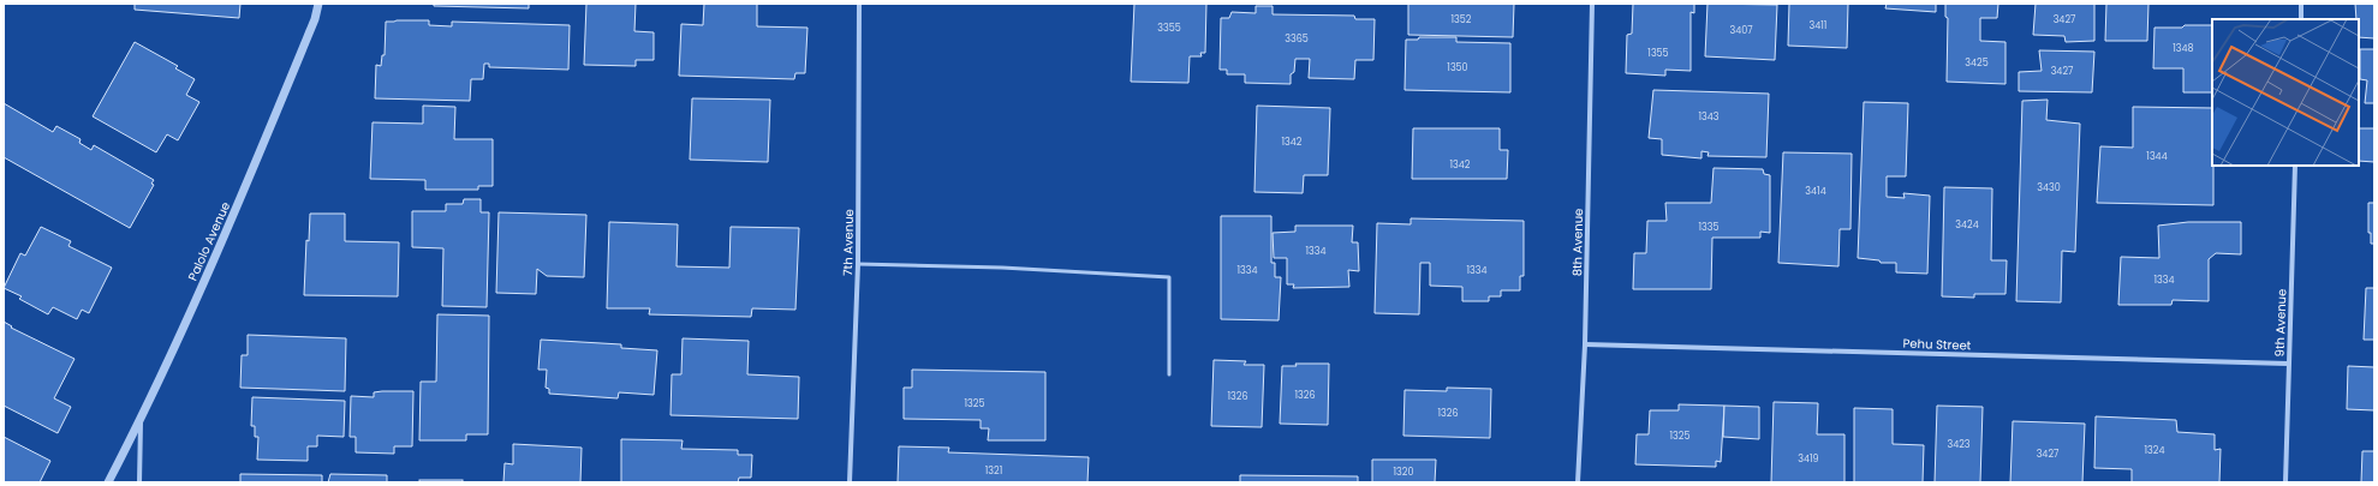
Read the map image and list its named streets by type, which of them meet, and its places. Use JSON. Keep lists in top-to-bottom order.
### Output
{
  "streets": {
    "street": [
      "Palolo Avenue",
      "7th Avenue",
      "8th Avenue",
      "9th Avenue",
      "Pehu Street"
    ]
  },
  "crossings": [
    ["8th Avenue", "Pehu Street"],
    ["9th Avenue", "Pehu Street"]
  ],
  "house_numbers": [
    "1352",
    "3427",
    "3411",
    "3355",
    "3407",
    "3365",
    "1348",
    "1355",
    "3425",
    "1350",
    "3427",
    "1343",
    "1342",
    "1344",
    "1342",
    "3430",
    "3414",
    "3424",
    "1335",
    "1334",
    "1334",
    "1334",
    "1334",
    "1326",
    "1326",
    "1325",
    "1326",
    "1325",
    "3423",
    "1324",
    "3427",
    "3419",
    "1321",
    "1320"
  ]
}
